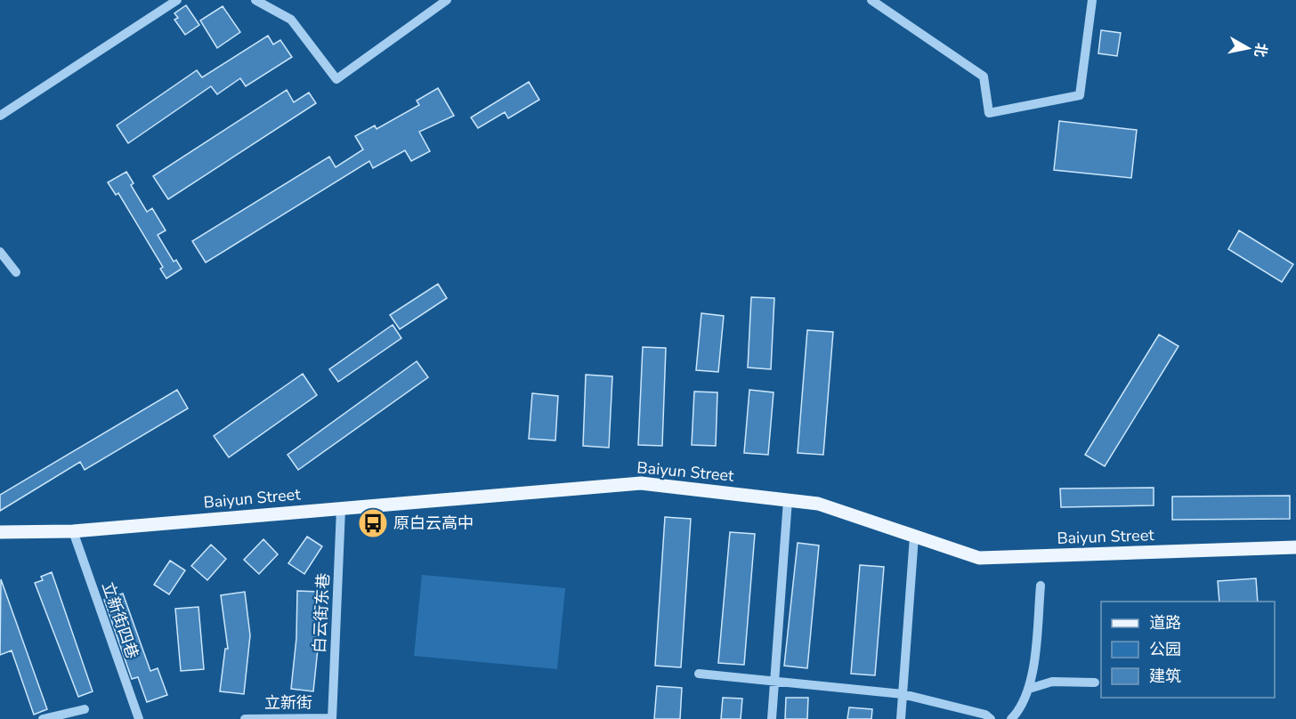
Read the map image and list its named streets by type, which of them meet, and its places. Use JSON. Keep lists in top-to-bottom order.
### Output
{
  "streets": {
    "main road": ["Baiyun Street"],
    "street": ["白云街东巷", "立新街四巷", "立新街"]
  },
  "crossings": [
    ["Baiyun Street", "白云街东巷"],
    ["Baiyun Street", "立新街四巷"],
    ["白云街东巷", "立新街"]
  ],
  "places": {
    "bus stop": ["原白云高中"]
  },
  "legend": ["道路", "公园", "建筑"],
  "north": "right"
}
